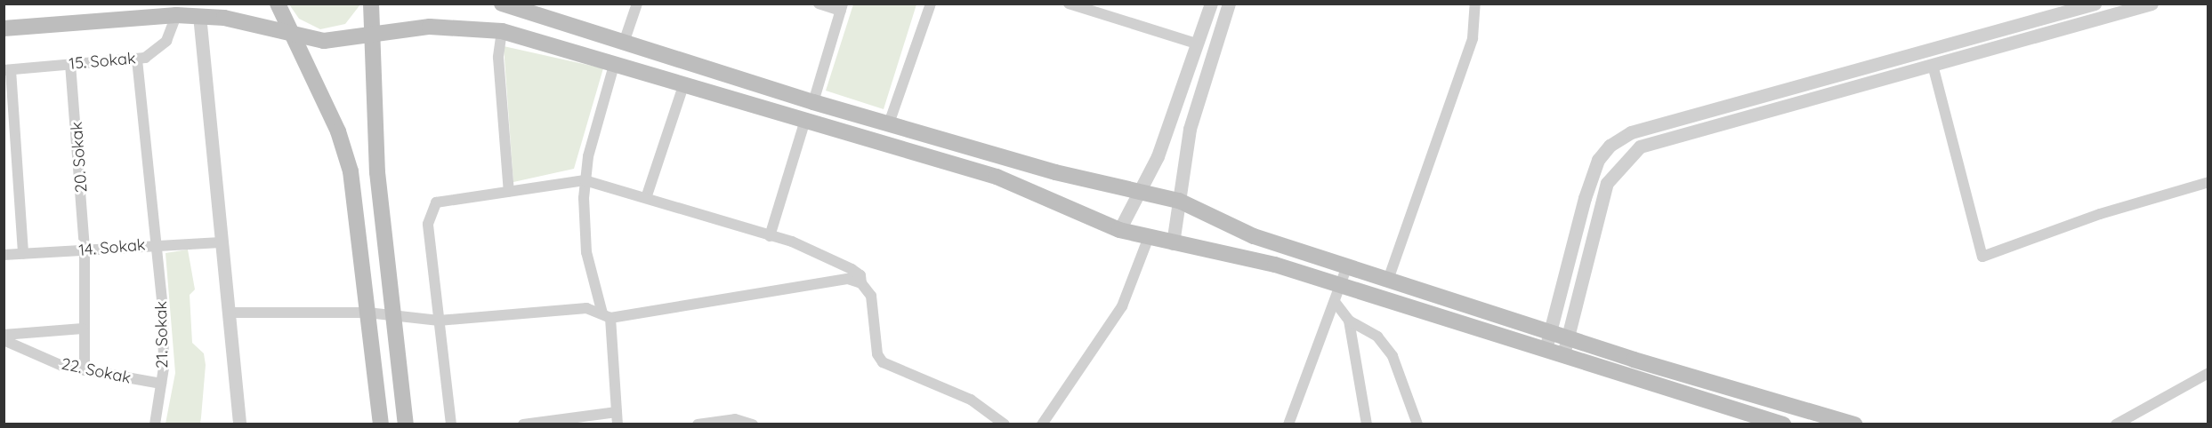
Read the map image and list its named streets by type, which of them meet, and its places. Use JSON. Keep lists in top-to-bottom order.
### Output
{
  "streets": {
    "street": [
      "15. Sokak",
      "20. Sokak",
      "14. Sokak",
      "21. Sokak",
      "22. Sokak"
    ]
  },
  "crossings": [
    ["15. Sokak", "20. Sokak"],
    ["15. Sokak", "21. Sokak"],
    ["20. Sokak", "14. Sokak"],
    ["20. Sokak", "22. Sokak"],
    ["14. Sokak", "21. Sokak"],
    ["21. Sokak", "22. Sokak"]
  ]
}
